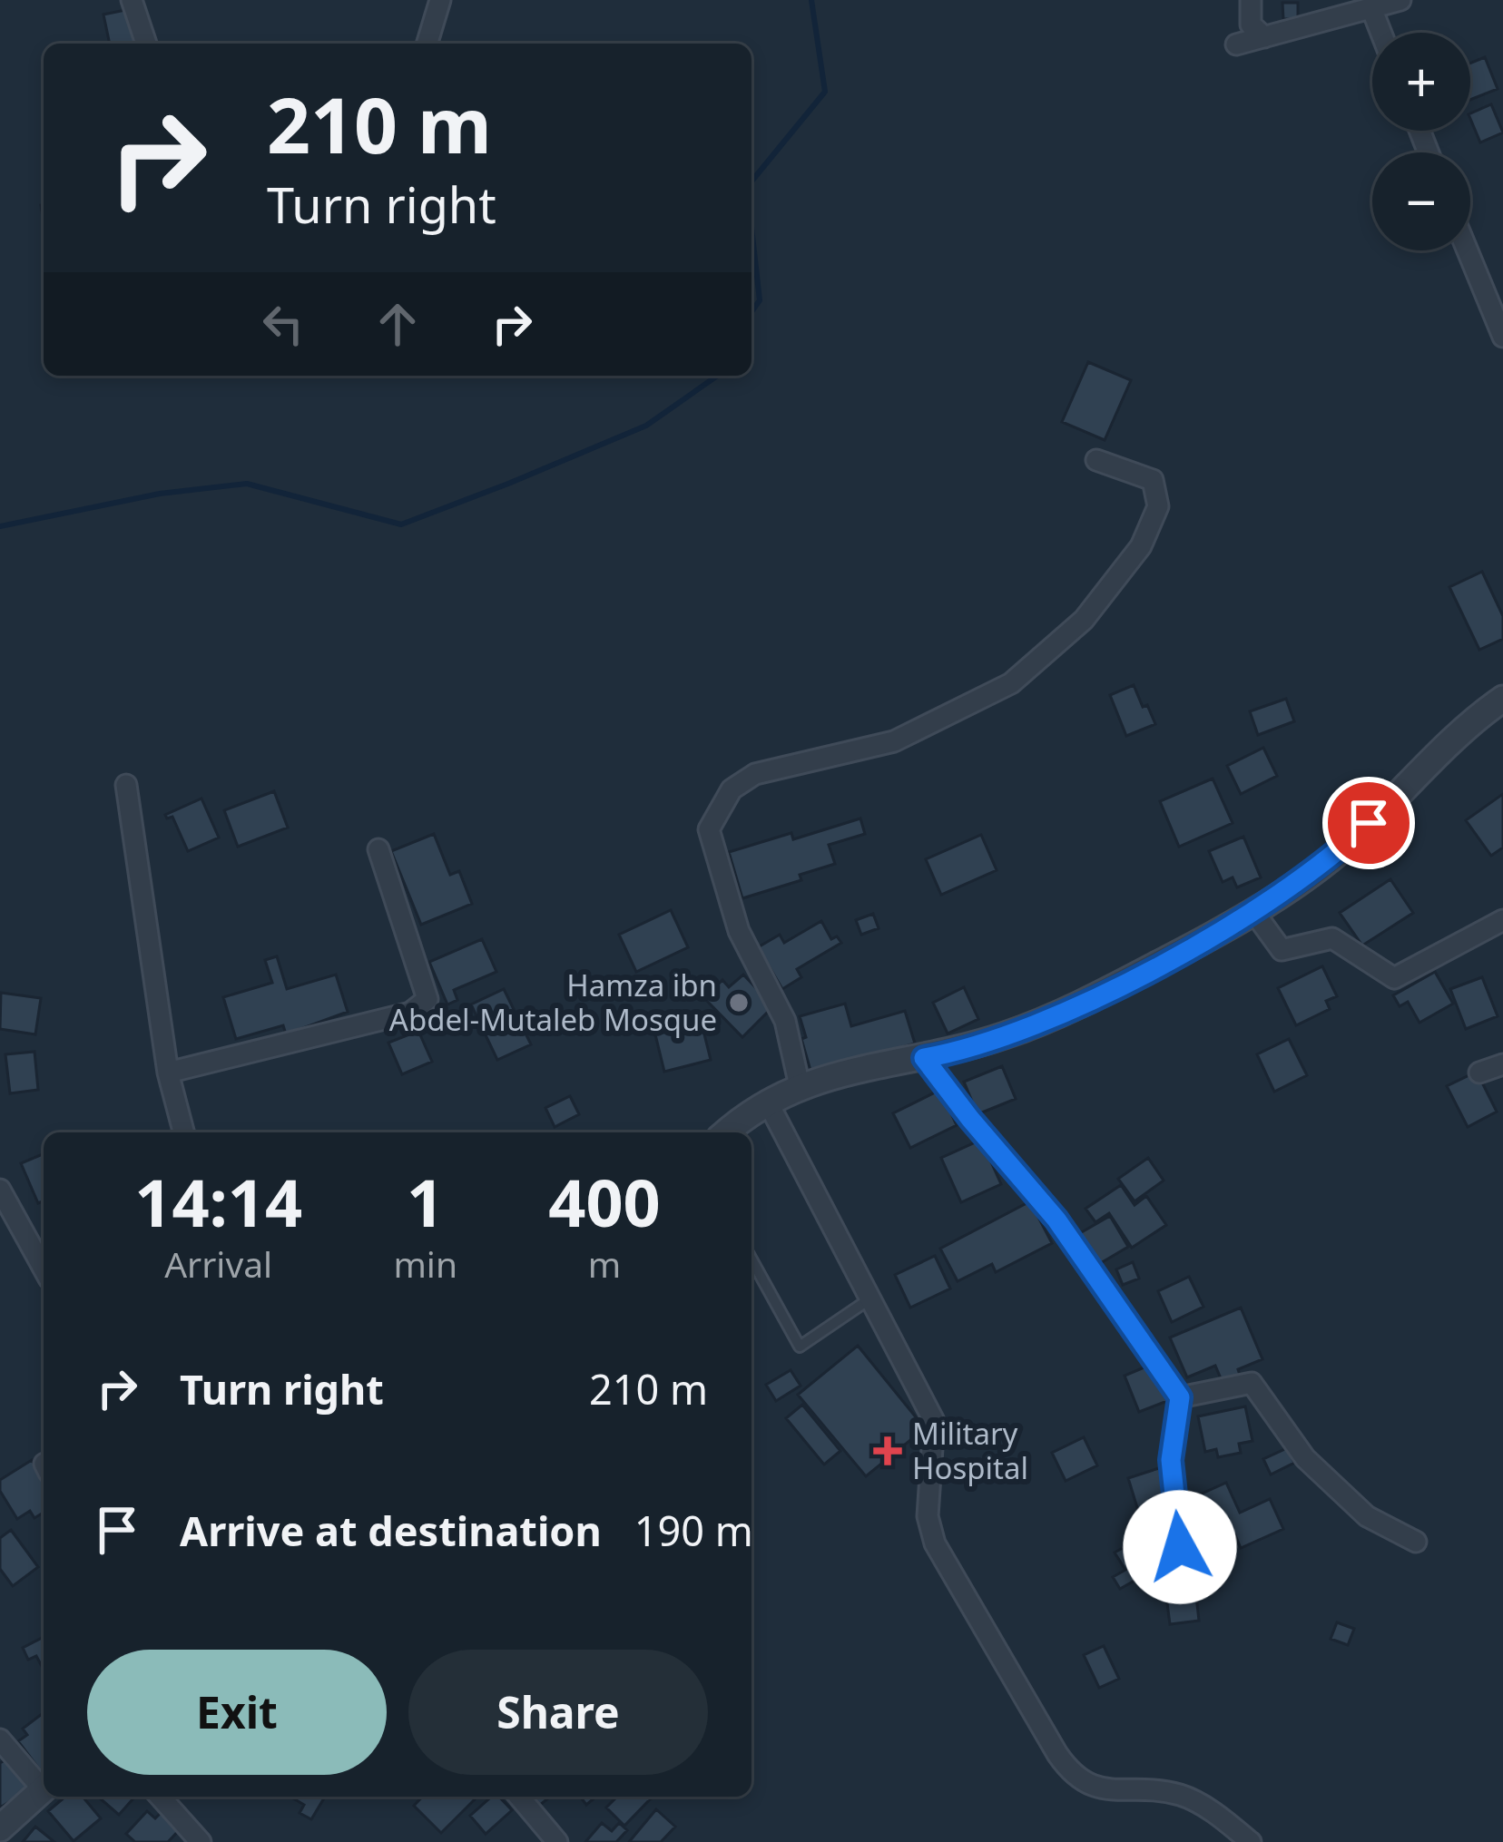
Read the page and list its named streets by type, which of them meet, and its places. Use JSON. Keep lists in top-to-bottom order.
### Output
{
  "places": {
    "other": ["Hamza ibn Abdel-Mutaleb Mosque"],
    "health": ["Military Hospital"]
  },
  "page": {
    "map_buttons": ["+", "−"],
    "turn": ["210 m", "Turn right"],
    "eta": [
      "14:14",
      "Arrival",
      "1",
      "min",
      "400",
      "m"
    ],
    "list": [
      {
        "name": "Turn right",
        "value": "210 m"
      },
      {
        "name": "Arrive at destination",
        "value": "190 m"
      }
    ],
    "buttons": ["Exit", "Share"]
  }
}
